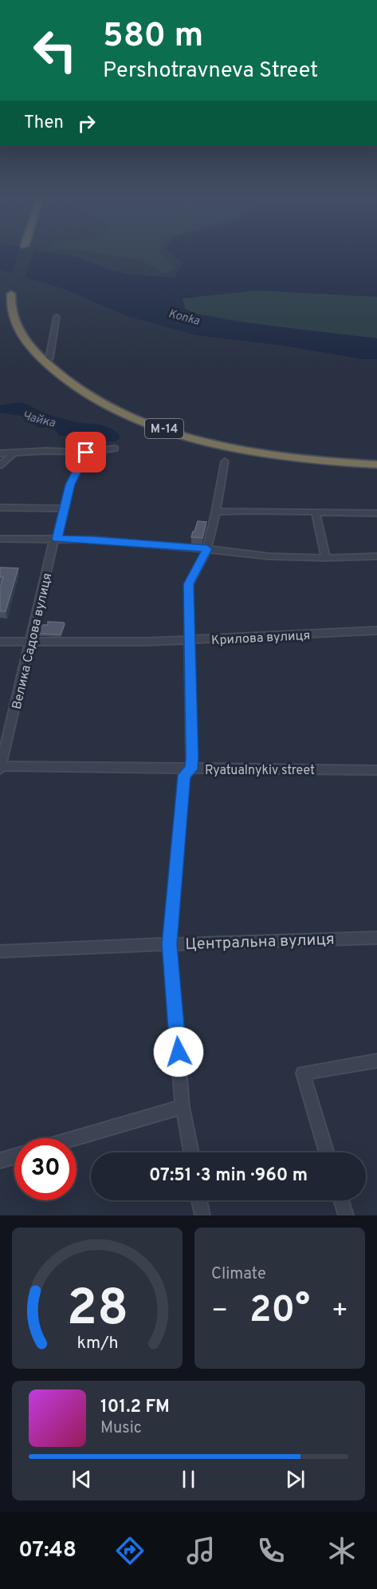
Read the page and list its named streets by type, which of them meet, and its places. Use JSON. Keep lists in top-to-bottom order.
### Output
{
  "streets": {
    "highway": ["М-14"],
    "street": [
      "Крилова вулиця",
      "Велика Садова вулиця",
      "Ryatualnykiv street",
      "Центральна вулиця"
    ]
  },
  "crossings": [
    ["Крилова вулиця", "Велика Садова вулиця"],
    ["Велика Садова вулиця", "Ryatualnykiv street"]
  ],
  "water": ["Konka", "Чайка"],
  "page": {
    "turn": ["580 m", "Pershotravneva Street"],
    "then": "Then",
    "limit": "30",
    "trip": "07:51 · 3 min · 960 m",
    "tile": "Climate",
    "heat": ["−", "20°", "+"],
    "song": ["101.2 FM", "Music"],
    "tabs": "07:48",
    "gauge": ["28", "km/h"]
  }
}
